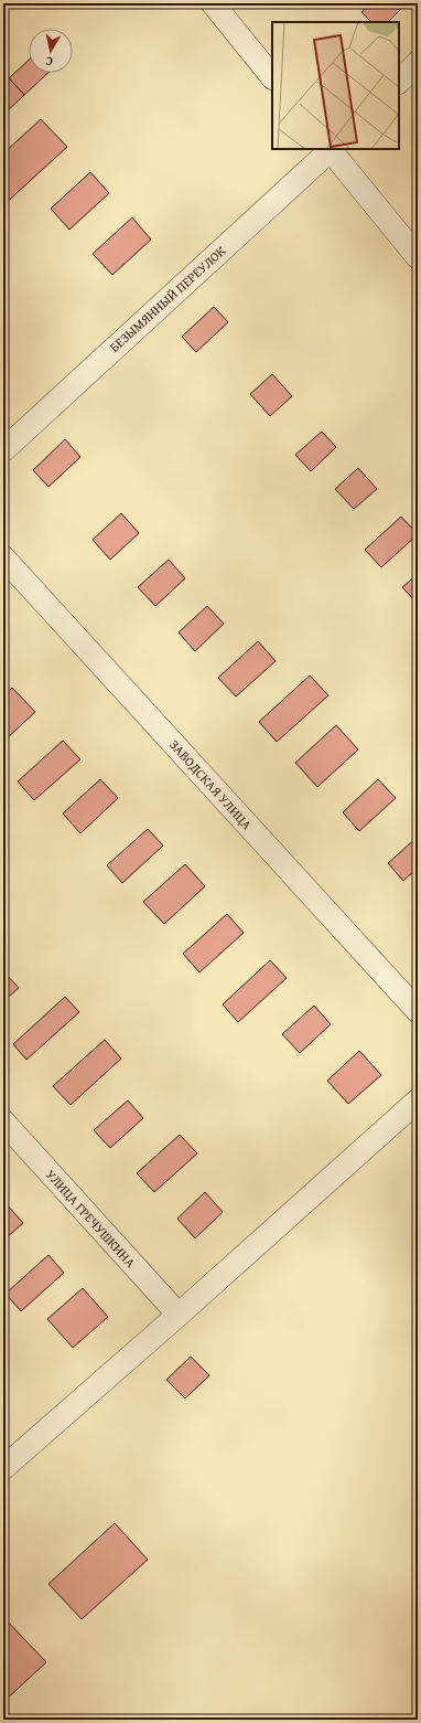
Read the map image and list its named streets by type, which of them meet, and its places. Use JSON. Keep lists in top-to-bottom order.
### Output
{
  "streets": {
    "street": ["БЕЗЫМЯННЫЙ ПЕРЕУЛОК", "ЗАВОДСКАЯ УЛИЦА", "УЛИЦА ГРЕЧУШКИНА"]
  },
  "north": "bottom"
}
